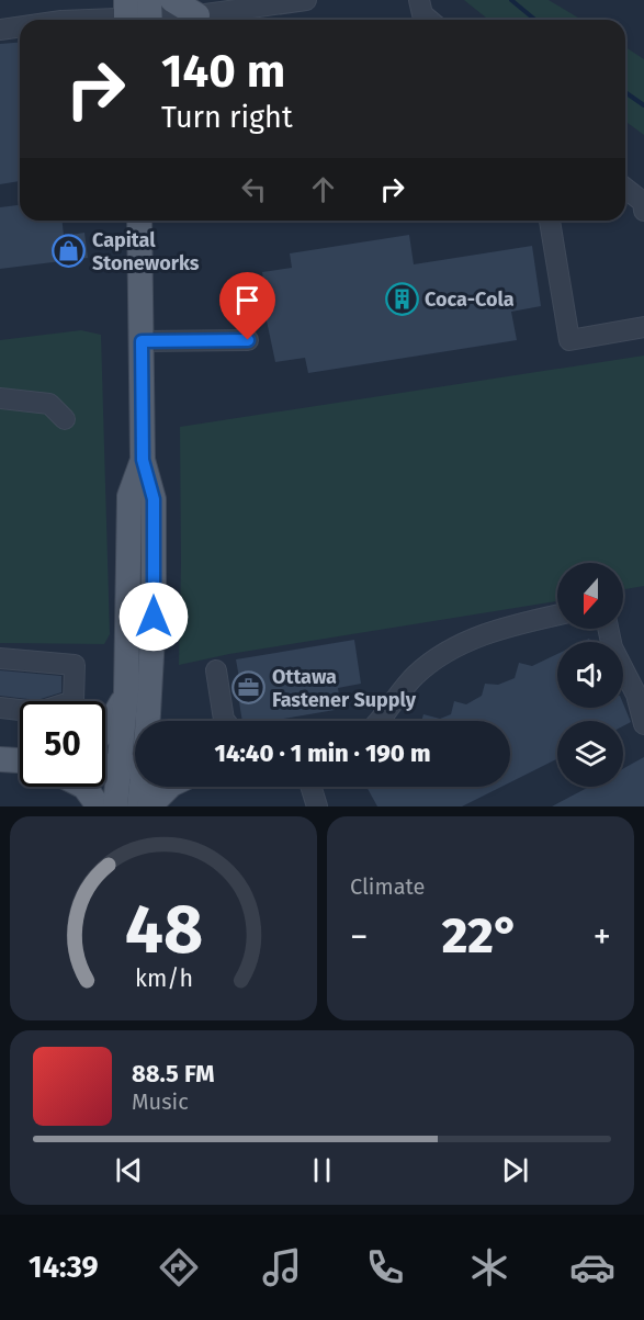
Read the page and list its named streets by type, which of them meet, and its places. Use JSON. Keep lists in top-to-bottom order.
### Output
{
  "places": {
    "shop": ["Capital Stoneworks"],
    "building": ["Coca-Cola"],
    "office": ["Ottawa Fastener Supply"]
  },
  "north": "bottom",
  "page": {
    "turn": ["140 m", "Turn right"],
    "limit": "50",
    "trip": "14:40 · 1 min · 190 m",
    "tile": "Climate",
    "heat": ["−", "22°", "+"],
    "song": ["88.5 FM", "Music"],
    "tabs": "14:39",
    "gauge": ["48", "km/h"]
  }
}
